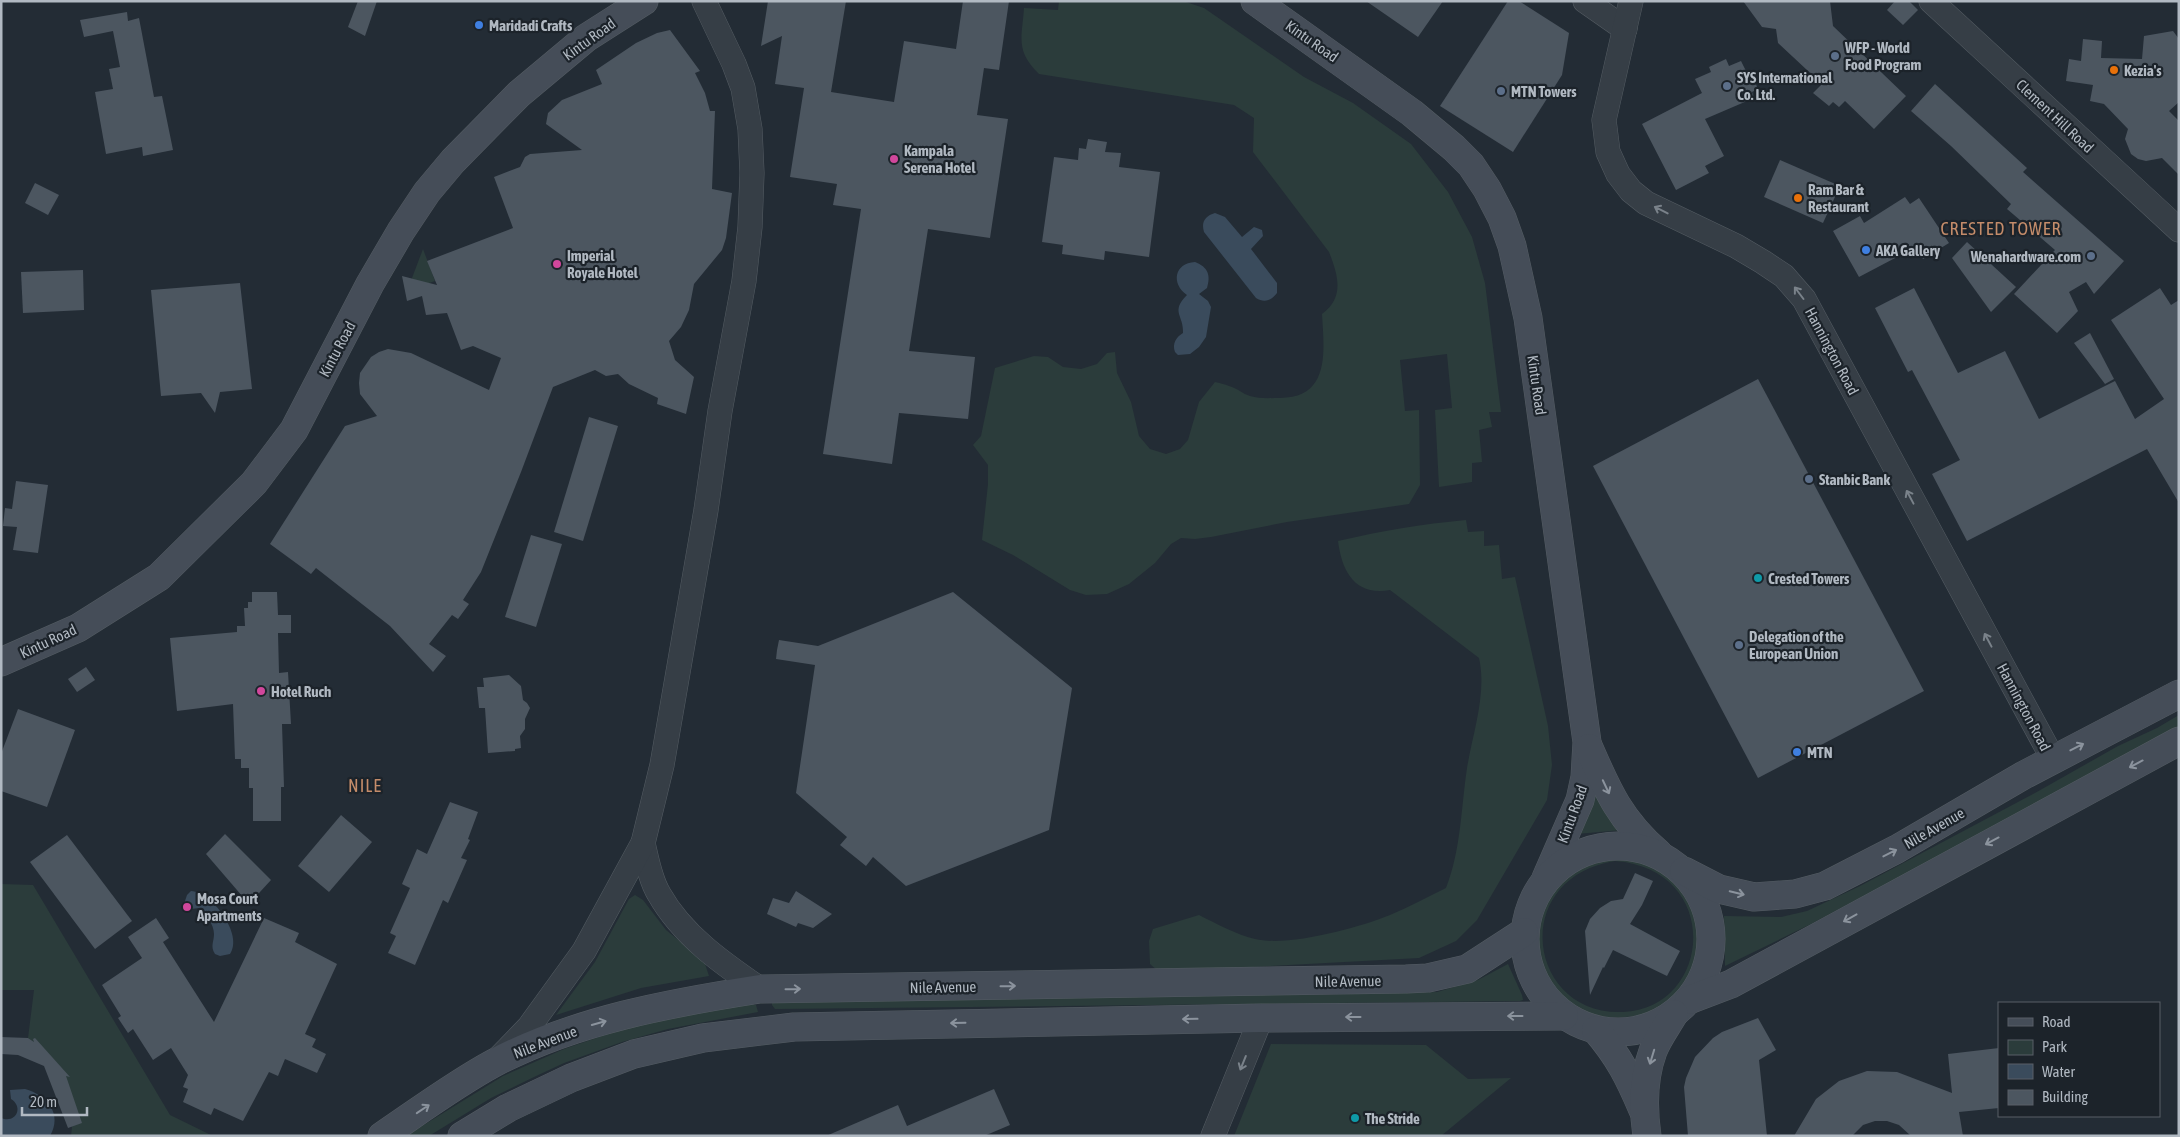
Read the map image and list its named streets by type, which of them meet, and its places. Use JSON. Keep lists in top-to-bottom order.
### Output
{
  "streets": {
    "main road": ["Kintu Road", "Nile Avenue"],
    "street": ["Clement Hill Road", "Hannington Road"]
  },
  "crossings": [
    ["Hannington Road", "Nile Avenue"]
  ],
  "one_way": ["Hannington Road"],
  "districts": ["CRESTED TOWER", "NILE"],
  "places": [
    "Maridadi Crafts",
    "WFP - World Food Program",
    "Kezia's",
    "SYS International Co. Ltd.",
    "MTN Towers",
    "Kampala Serena Hotel",
    "Ram Bar & Restaurant",
    "AKA Gallery",
    "Wenahardware.com",
    "Imperial Royale Hotel",
    "Stanbic Bank",
    "Crested Towers",
    "Delegation of the European Union",
    "Hotel Ruch",
    "MTN",
    "Mosa Court Apartments",
    "The Stride"
  ],
  "legend": [
    "Road",
    "Park",
    "Water",
    "Building"
  ],
  "scale_bar": "20 m"
}
